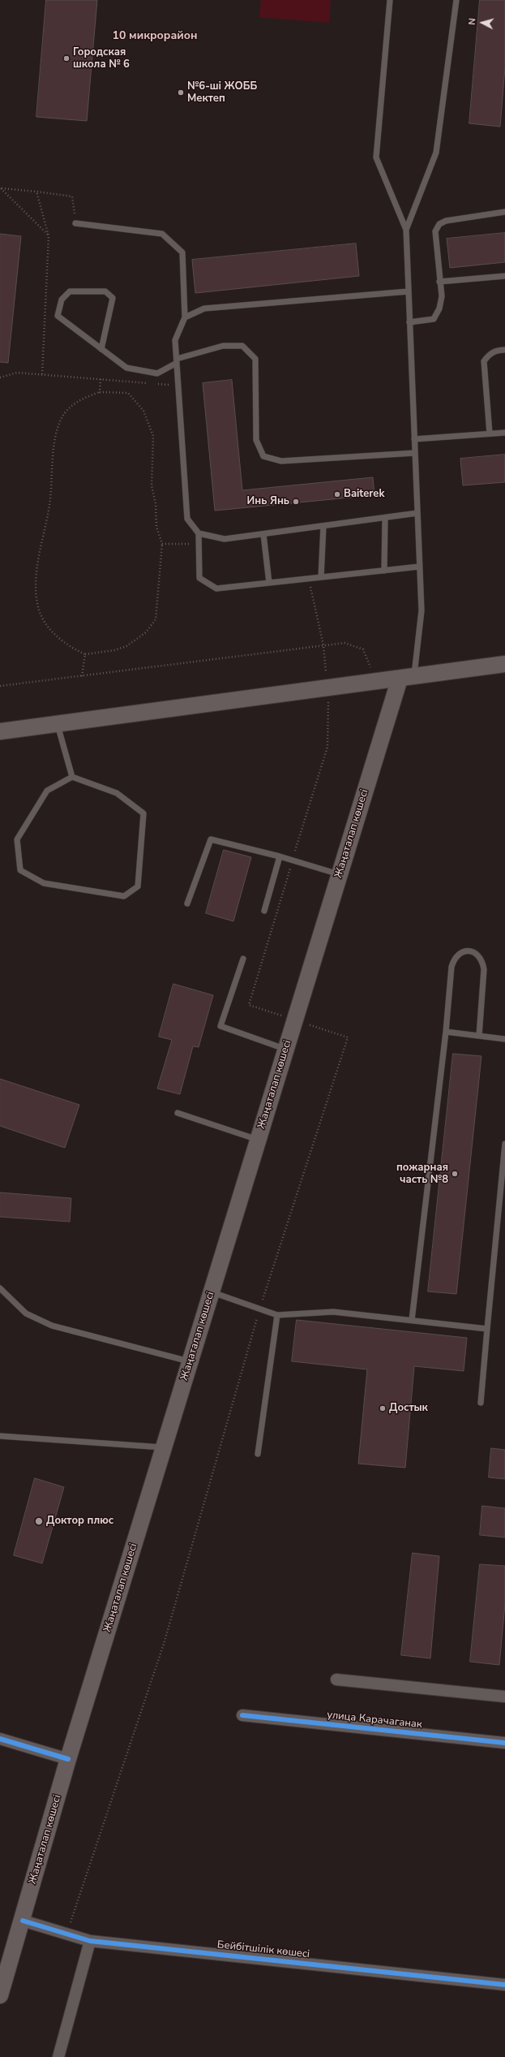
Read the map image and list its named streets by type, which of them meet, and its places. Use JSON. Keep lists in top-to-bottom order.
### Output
{
  "streets": {
    "main road": ["Жаңаталап көшесі"],
    "street": ["улица Карачаганак", "Бейбітшілік көшесі"]
  },
  "crossings": [
    ["Жаңаталап көшесі", "Бейбітшілік көшесі"]
  ],
  "districts": ["10 микрорайон"],
  "places": [
    "Городская школа № 6",
    "№6-ші ЖОББ Мектеп",
    "Baiterek",
    "Инь Янь",
    "пожарная часть №8",
    "Достык",
    "Доктор плюс"
  ],
  "north": "left"
}
